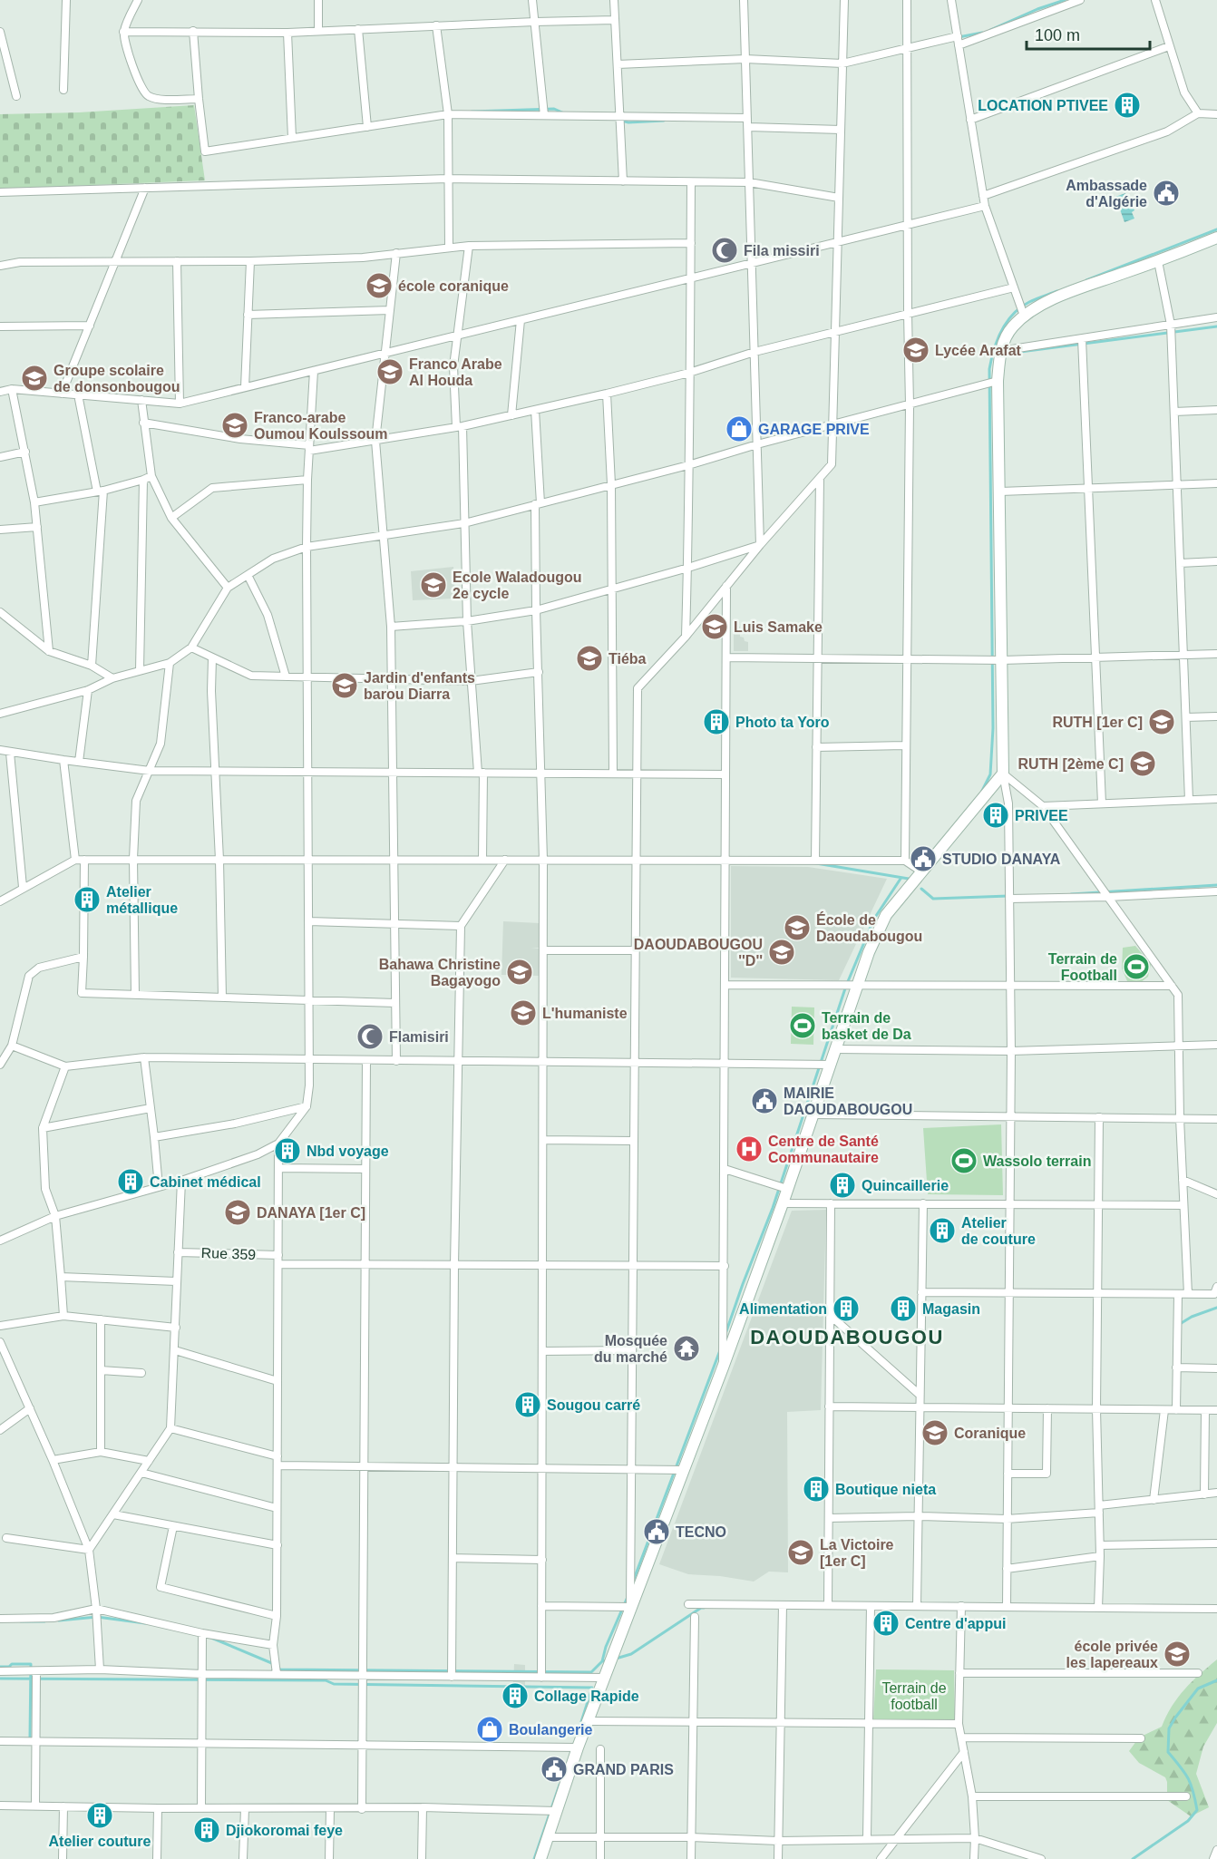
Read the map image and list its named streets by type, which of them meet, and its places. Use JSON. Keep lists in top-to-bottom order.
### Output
{
  "streets": {
    "street": ["Rue 359"]
  },
  "districts": ["DAOUDABOUGOU"],
  "parks": ["Terrain de football"],
  "places": {
    "building": [
      "LOCATION PTIVEE",
      "Photo ta Yoro",
      "PRIVEE",
      "Atelier métallique",
      "Nbd voyage",
      "Cabinet médical",
      "Quincaillerie",
      "Atelier de couture",
      "Alimentation",
      "Magasin",
      "Sougou carré",
      "Boutique nieta",
      "Centre d'appui",
      "Collage Rapide",
      "Atelier couture",
      "Djiokoromai feye"
    ],
    "public building": [
      "Ambassade d'Algérie",
      "STUDIO DANAYA",
      "MAIRIE DAOUDABOUGOU",
      "TECNO",
      "GRAND PARIS"
    ],
    "mosque": ["Fila missiri", "Flamisiri"],
    "school or university": [
      "école coranique",
      "Lycée Arafat",
      "Franco Arabe Al Houda",
      "Groupe scolaire de donsonbougou",
      "Franco-arabe Oumou Koulssoum",
      "Ecole Waladougou 2e cycle",
      "Luis Samake",
      "Tiéba",
      "Jardin d'enfants barou Diarra",
      "RUTH [1er C]",
      "RUTH [2ème C]",
      "École de Daoudabougou",
      "DAOUDABOUGOU ''D''",
      "Bahawa Christine Bagayogo",
      "L'humaniste",
      "DANAYA [1er C]",
      "Coranique",
      "La Victoire [1er C]",
      "école privée les lapereaux"
    ],
    "shop": ["GARAGE PRIVE", "Boulangerie"],
    "sports": ["Terrain de Football", "Terrain de basket de Da", "Wassolo terrain"],
    "hospital": ["Centre de Santé Communautaire"],
    "temple": ["Mosquée du marché"]
  },
  "scale_bar": "100 m"
}
